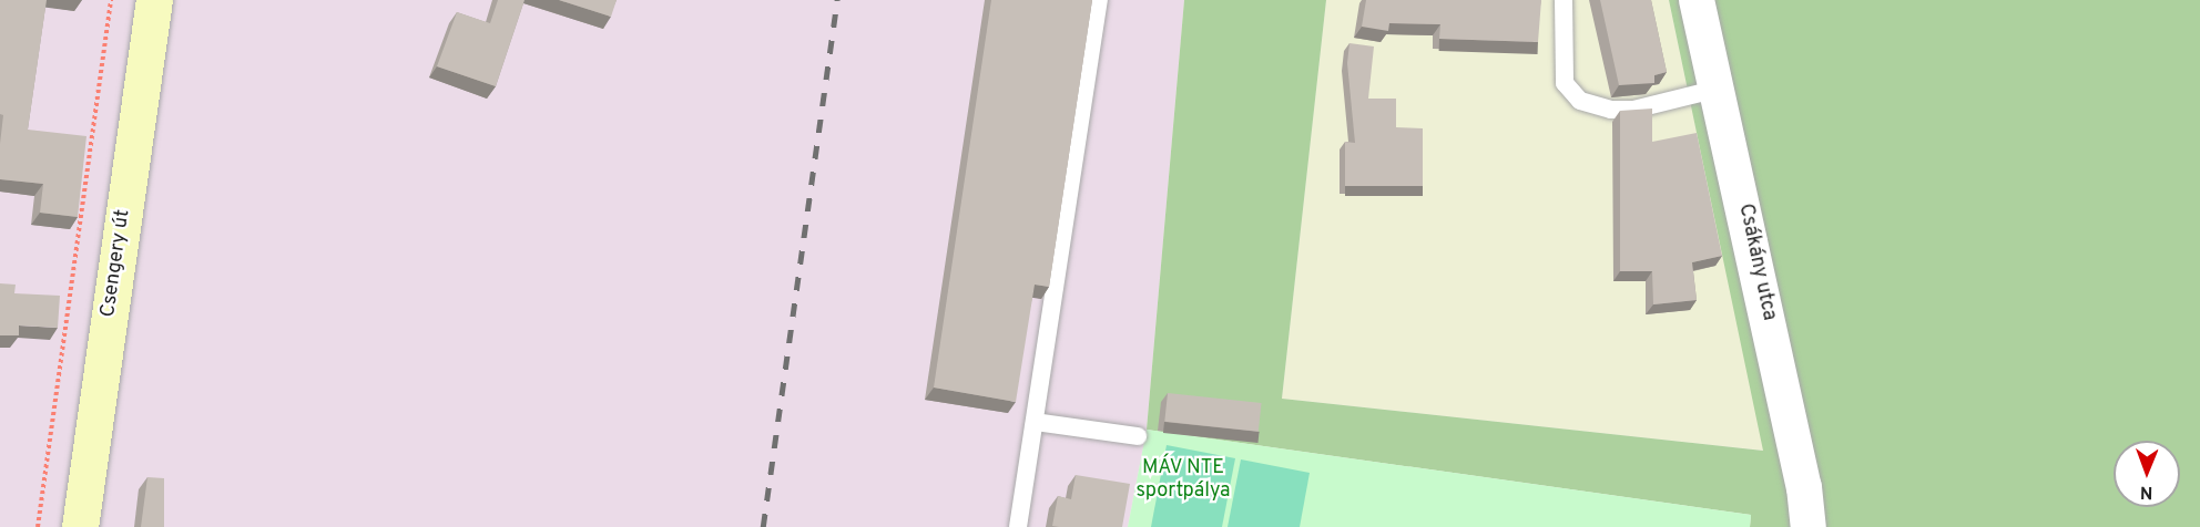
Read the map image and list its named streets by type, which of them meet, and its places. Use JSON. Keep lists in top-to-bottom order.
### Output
{
  "streets": {
    "main road": ["Csengery út"],
    "street": ["Csákány utca"]
  },
  "parks": ["MÁV NTE sportpálya"],
  "north": "bottom"
}
